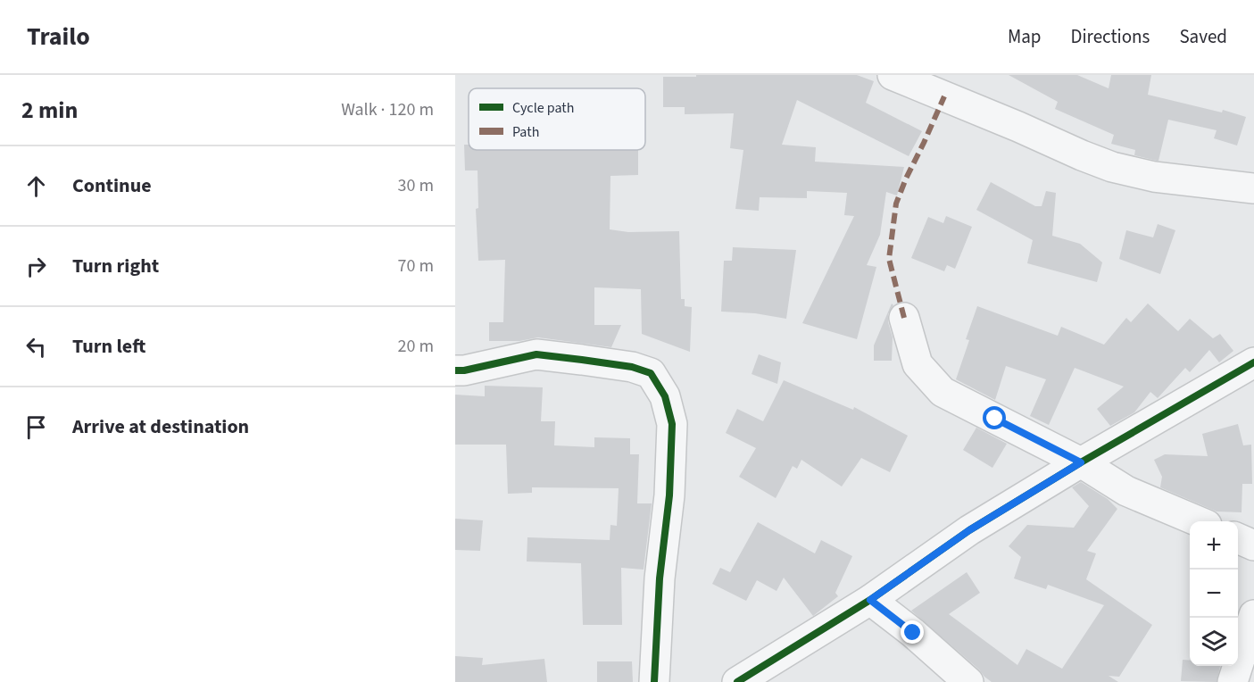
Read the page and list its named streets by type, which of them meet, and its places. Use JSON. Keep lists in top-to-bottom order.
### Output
{
  "legend": ["Cycle path", "Path"],
  "page": {
    "header": "Trailo",
    "nav": ["Map", "Directions", "Saved"],
    "heading": ["2 min", "Walk · 120 m"],
    "list": [
      ["Continue", "30 m"],
      ["Turn right", "70 m"],
      ["Turn left", "20 m"],
      "Arrive at destination"
    ],
    "map_buttons": ["+", "−"]
  }
}
